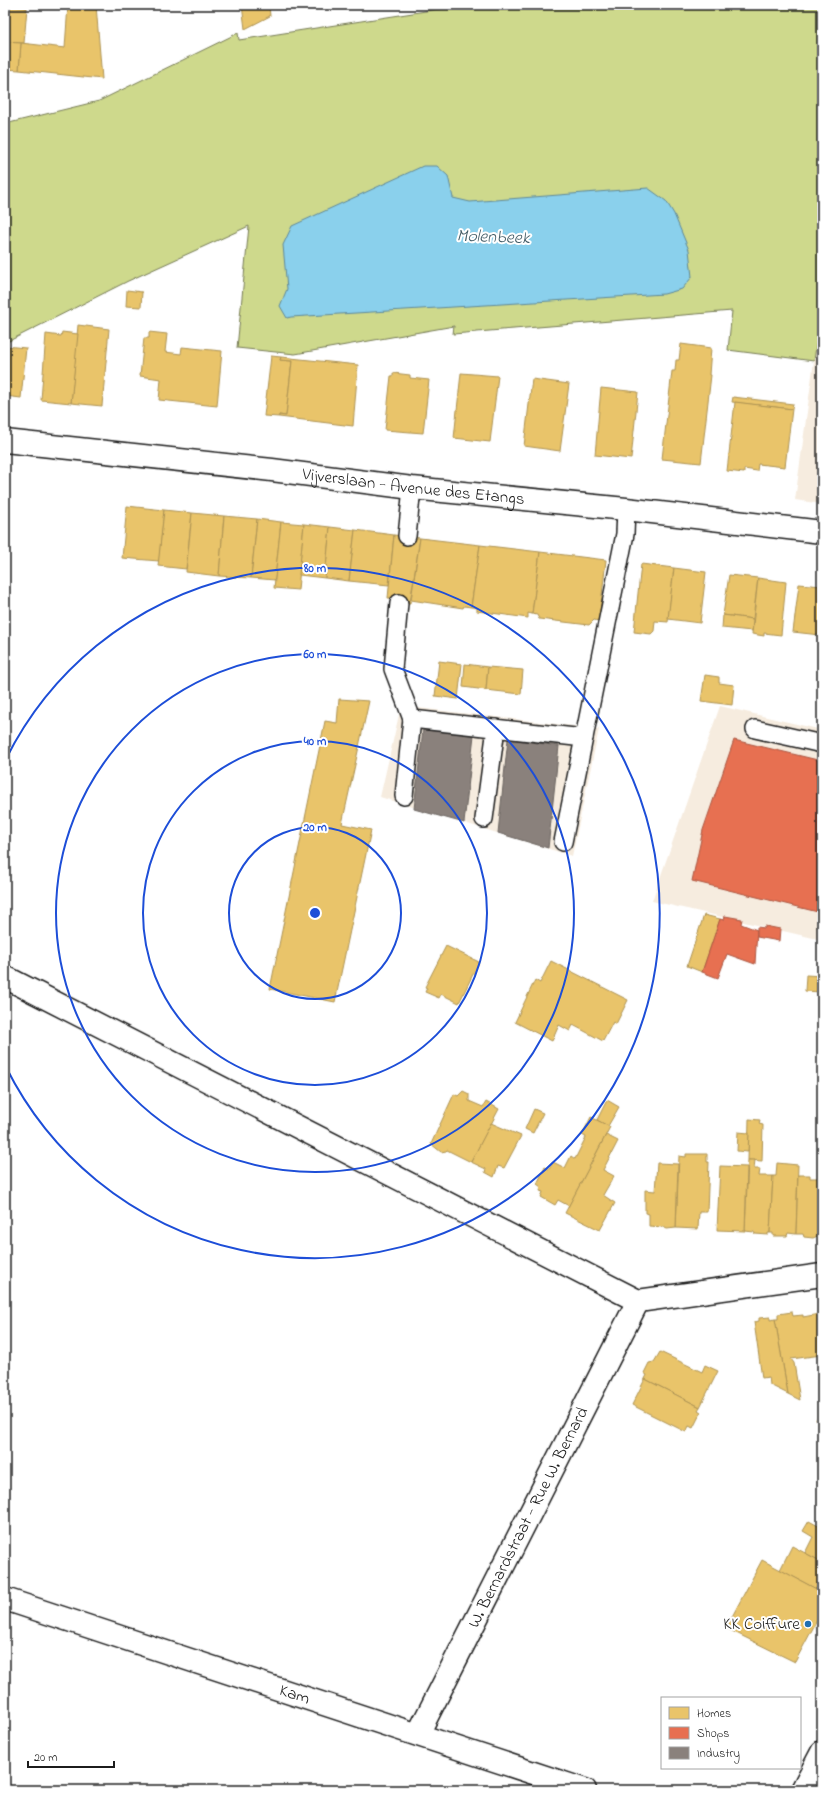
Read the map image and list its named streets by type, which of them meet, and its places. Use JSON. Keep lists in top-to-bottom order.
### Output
{
  "streets": {
    "street": ["Vijverslaan - Avenue des Etangs", "W. Bernardstraat - Rue W. Bernard", "Kam"]
  },
  "crossings": [
    ["W. Bernardstraat - Rue W. Bernard", "Kam"]
  ],
  "water": ["Molenbeek"],
  "places": ["KK Coiffure"],
  "legend": ["Homes", "Shops", "Industry"],
  "scale_bar": "20 m",
  "rings": [
    "80 m",
    "60 m",
    "40 m",
    "20 m"
  ]
}
